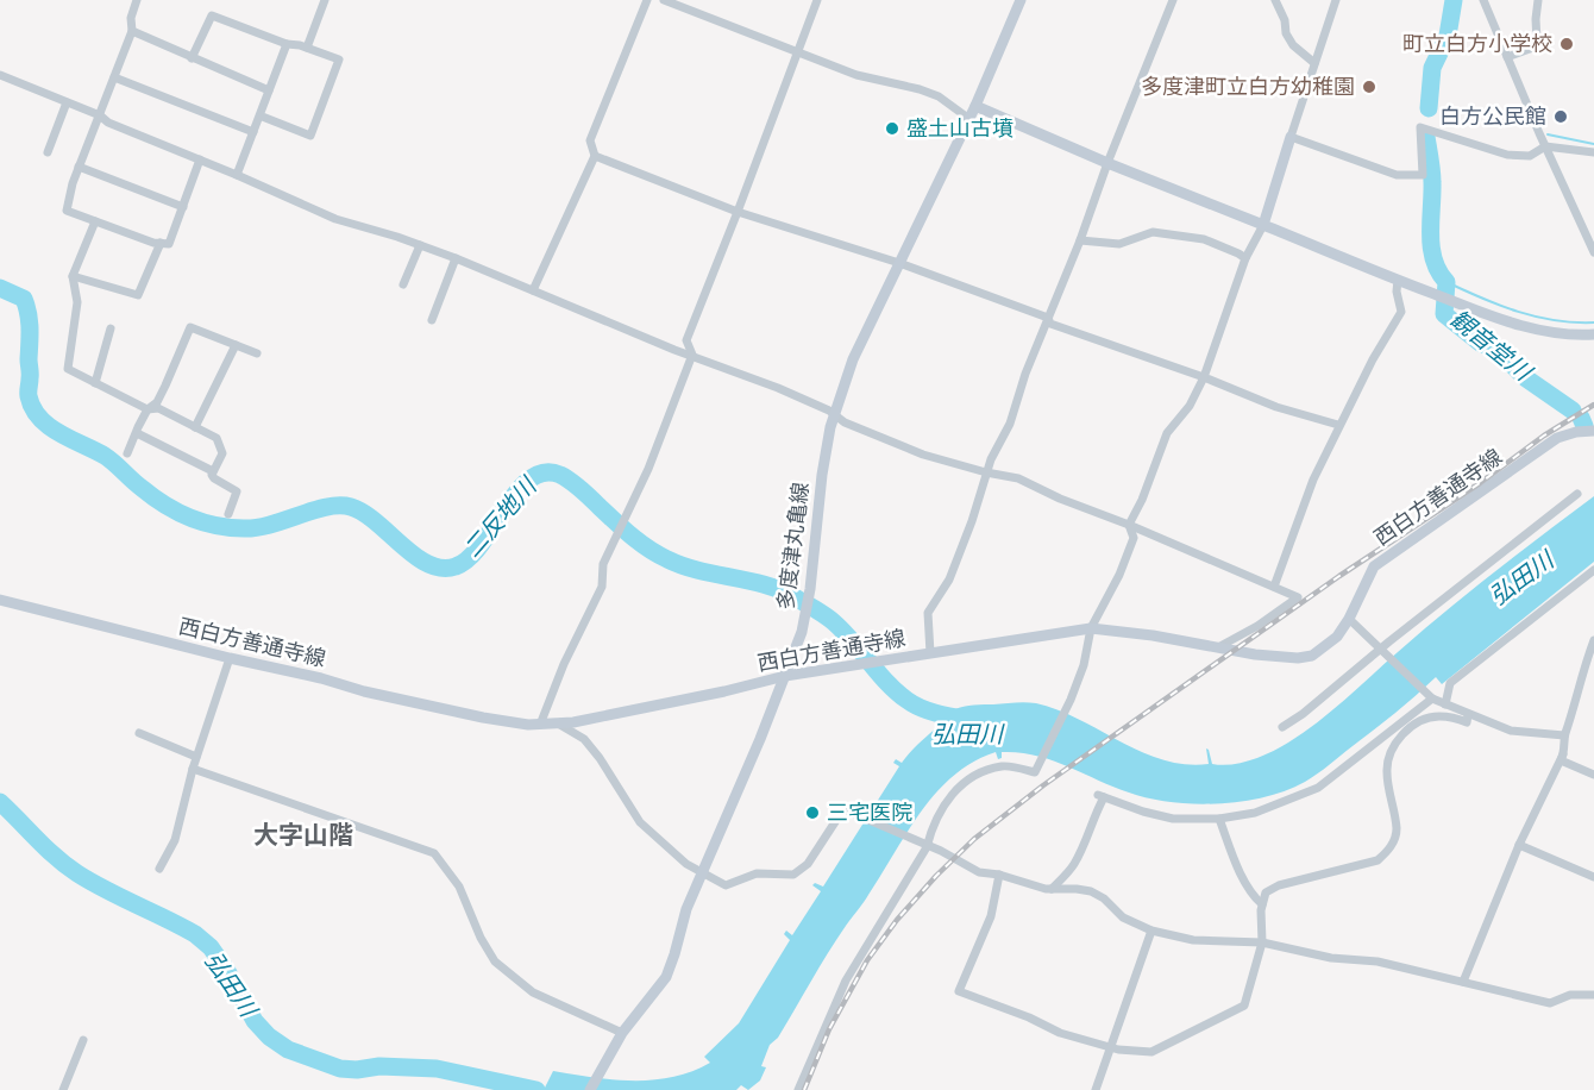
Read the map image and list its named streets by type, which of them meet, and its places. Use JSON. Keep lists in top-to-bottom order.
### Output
{
  "streets": {
    "main road": ["西白方善通寺線", "多度津丸亀線"]
  },
  "crossings": [
    ["西白方善通寺線", "多度津丸亀線"]
  ],
  "districts": ["大字山階"],
  "water": ["観音堂川", "二反地川", "弘田川"],
  "places": [
    "町立白方小学校",
    "多度津町立白方幼稚園",
    "白方公民館",
    "盛土山古墳",
    "三宅医院"
  ]
}
